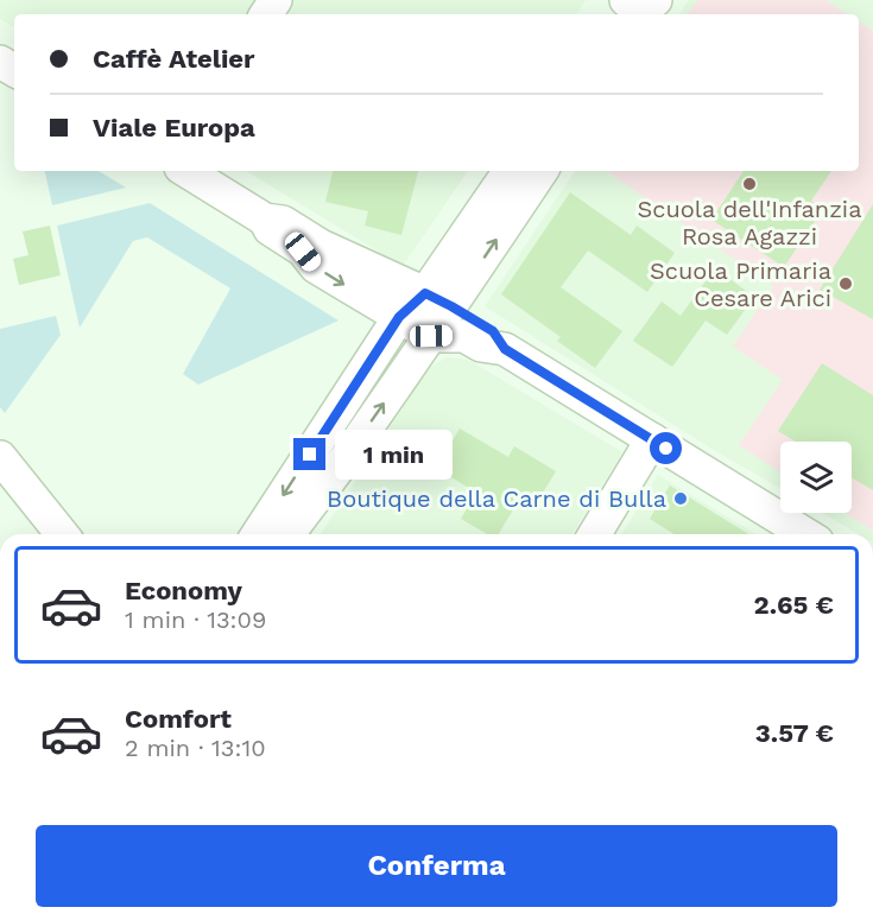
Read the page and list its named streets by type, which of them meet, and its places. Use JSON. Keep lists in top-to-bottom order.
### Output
{
  "places": ["Scuola dell'Infanzia Rosa Agazzi", "Scuola Primaria Cesare Arici", "Boutique della Carne di Bulla"],
  "page": {
    "banner": ["Caffè Atelier", "Viale Europa"],
    "bubble": "1 min",
    "list": [
      {
        "name": "Economy",
        "note": "1 min · 13:09",
        "value": "2.65 €"
      },
      {
        "name": "Comfort",
        "note": "2 min · 13:10",
        "value": "3.57 €"
      }
    ],
    "buttons": "Conferma"
  }
}
